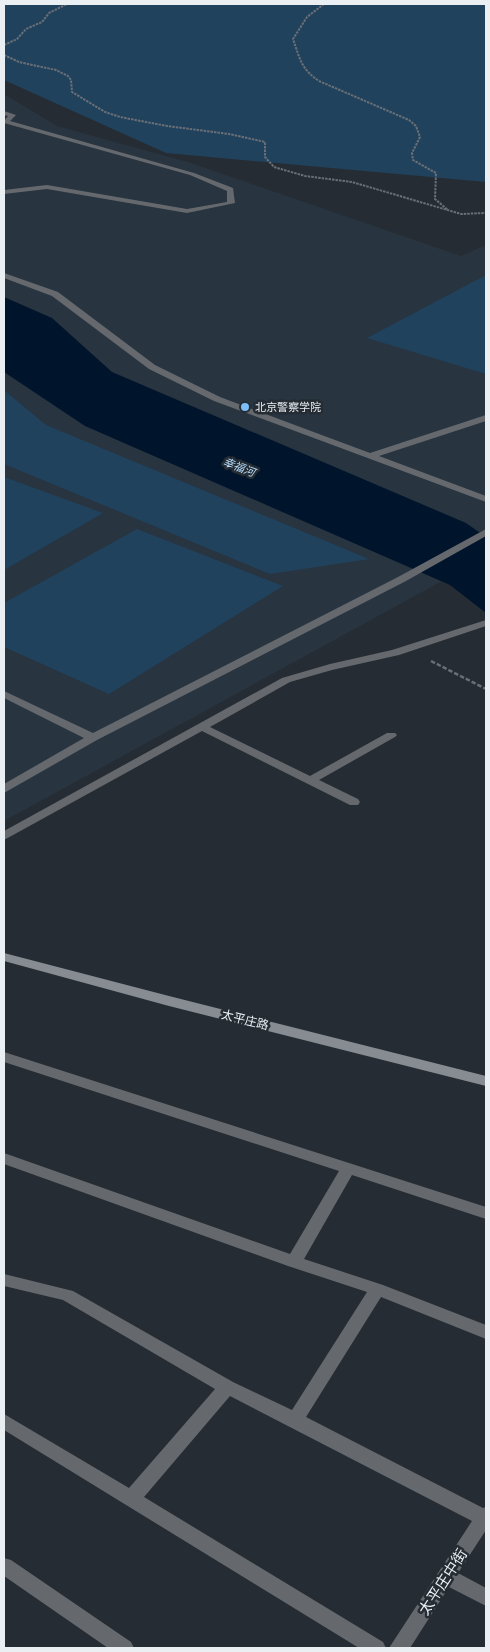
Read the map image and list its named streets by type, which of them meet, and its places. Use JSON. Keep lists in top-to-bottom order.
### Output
{
  "streets": {
    "street": ["太平庄路", "太平庄中街"]
  },
  "water": ["幸福河"],
  "places": ["北京警察学院"]
}
